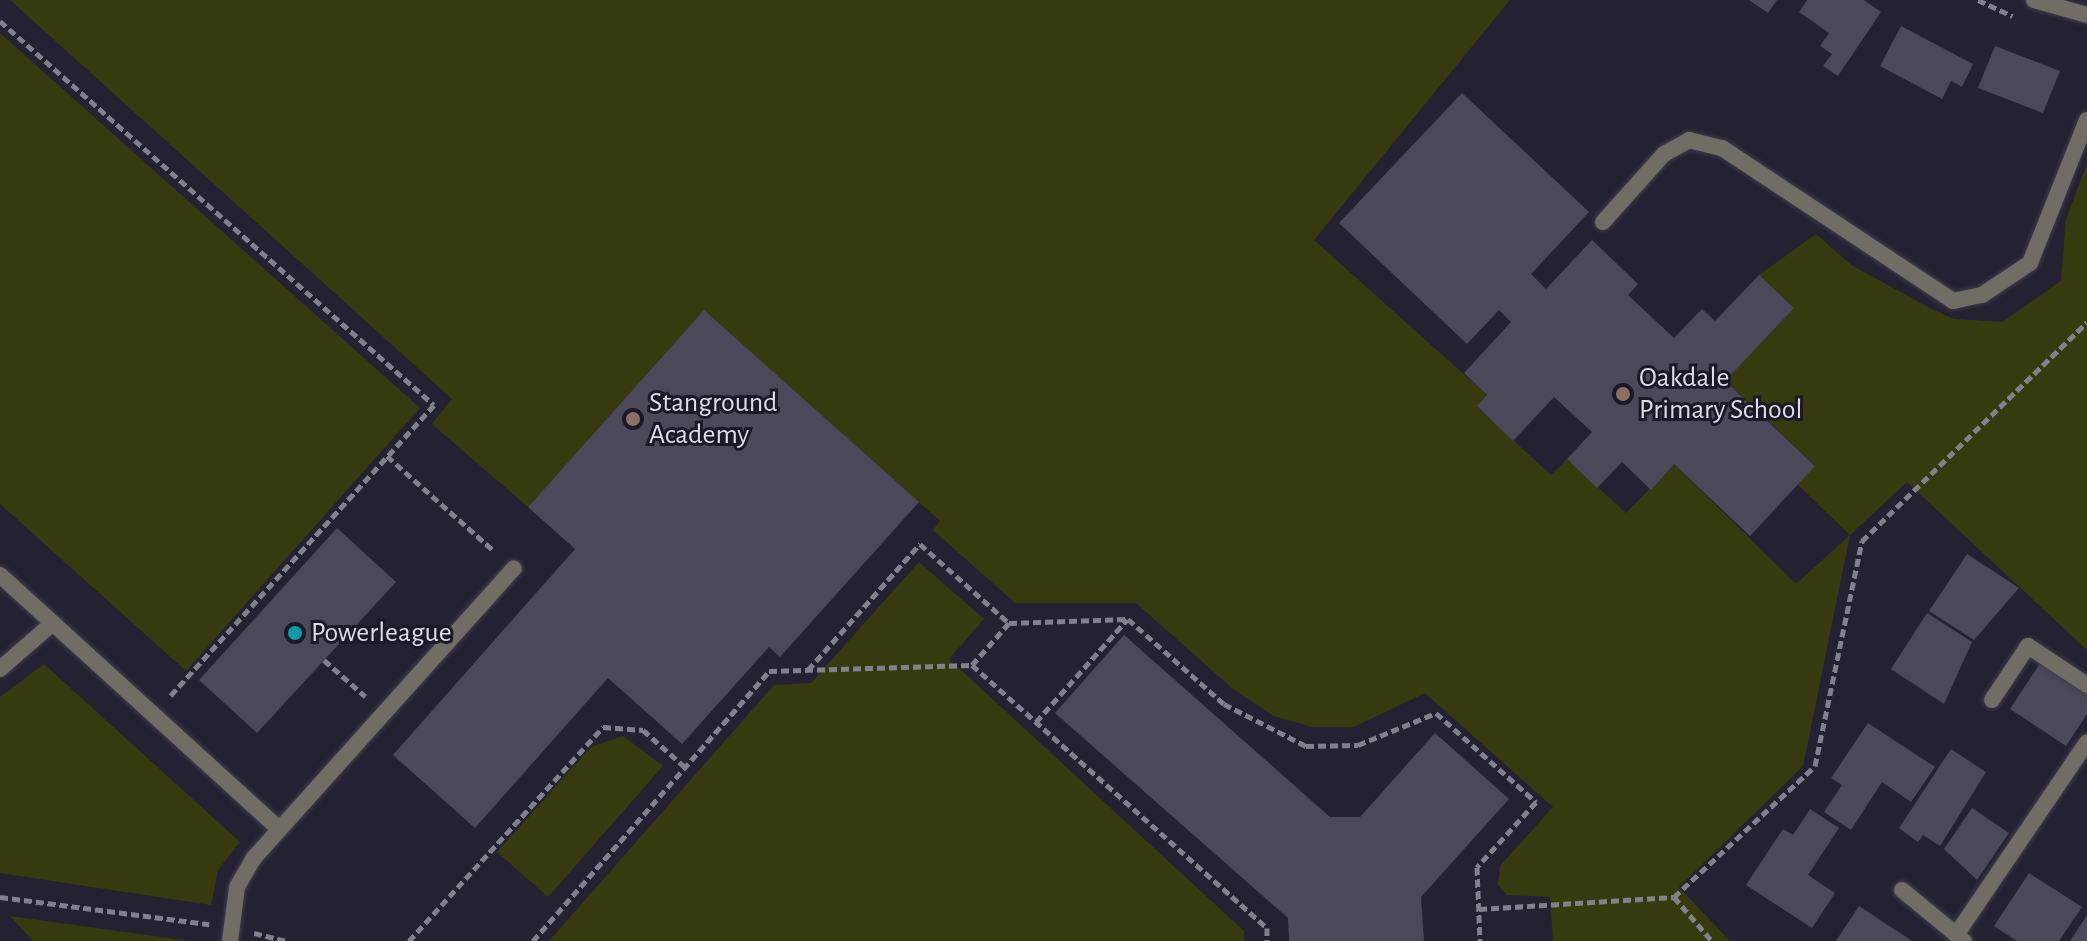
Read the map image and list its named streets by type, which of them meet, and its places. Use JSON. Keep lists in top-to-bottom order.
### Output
{
  "places": ["Oakdale Primary School", "Stanground Academy", "Powerleague"]
}
